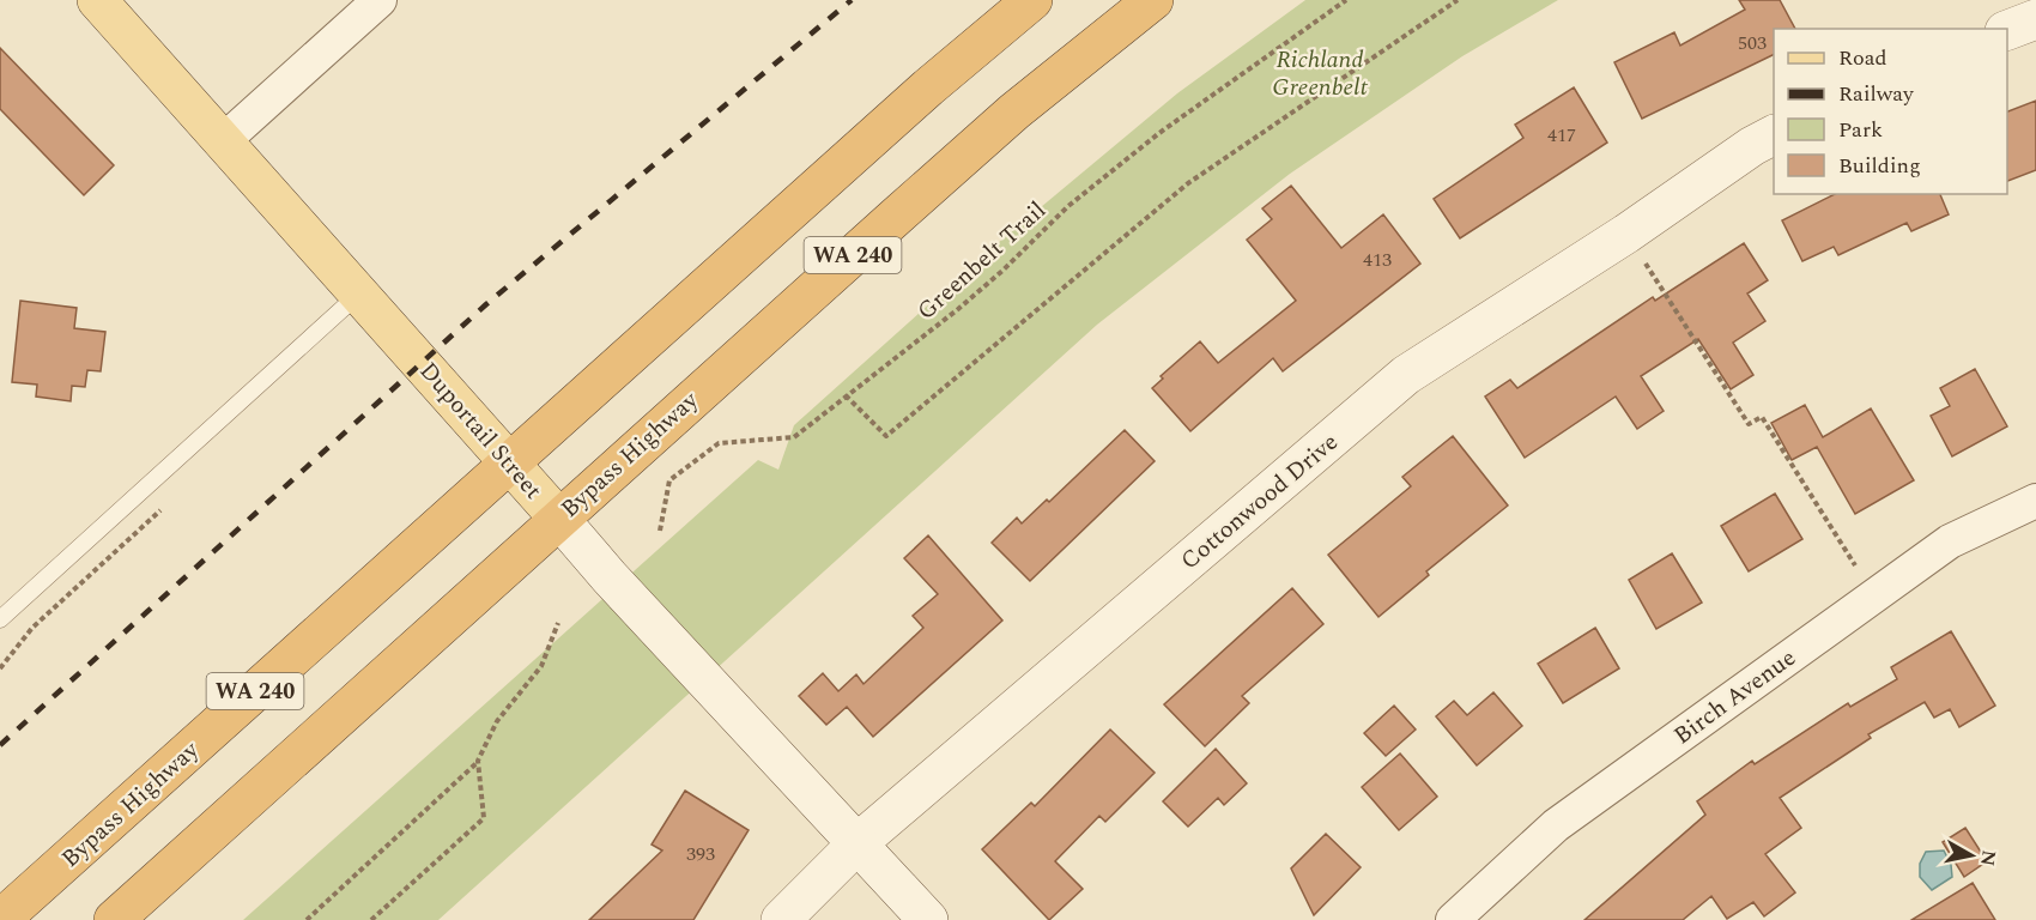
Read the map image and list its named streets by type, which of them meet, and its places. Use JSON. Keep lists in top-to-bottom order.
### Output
{
  "streets": {
    "highway": ["WA 240", "Bypass Highway"],
    "main road": ["Duportail Street"],
    "street": ["Cottonwood Drive", "Birch Avenue"],
    "path": ["Greenbelt Trail"]
  },
  "crossings": [
    ["Duportail Street", "Bypass Highway"],
    ["Duportail Street", "Cottonwood Drive"]
  ],
  "parks": ["Richland Greenbelt"],
  "house_numbers": [
    "503",
    "417",
    "413",
    "393"
  ],
  "legend": [
    "Road",
    "Railway",
    "Park",
    "Building"
  ],
  "north": "right"
}
